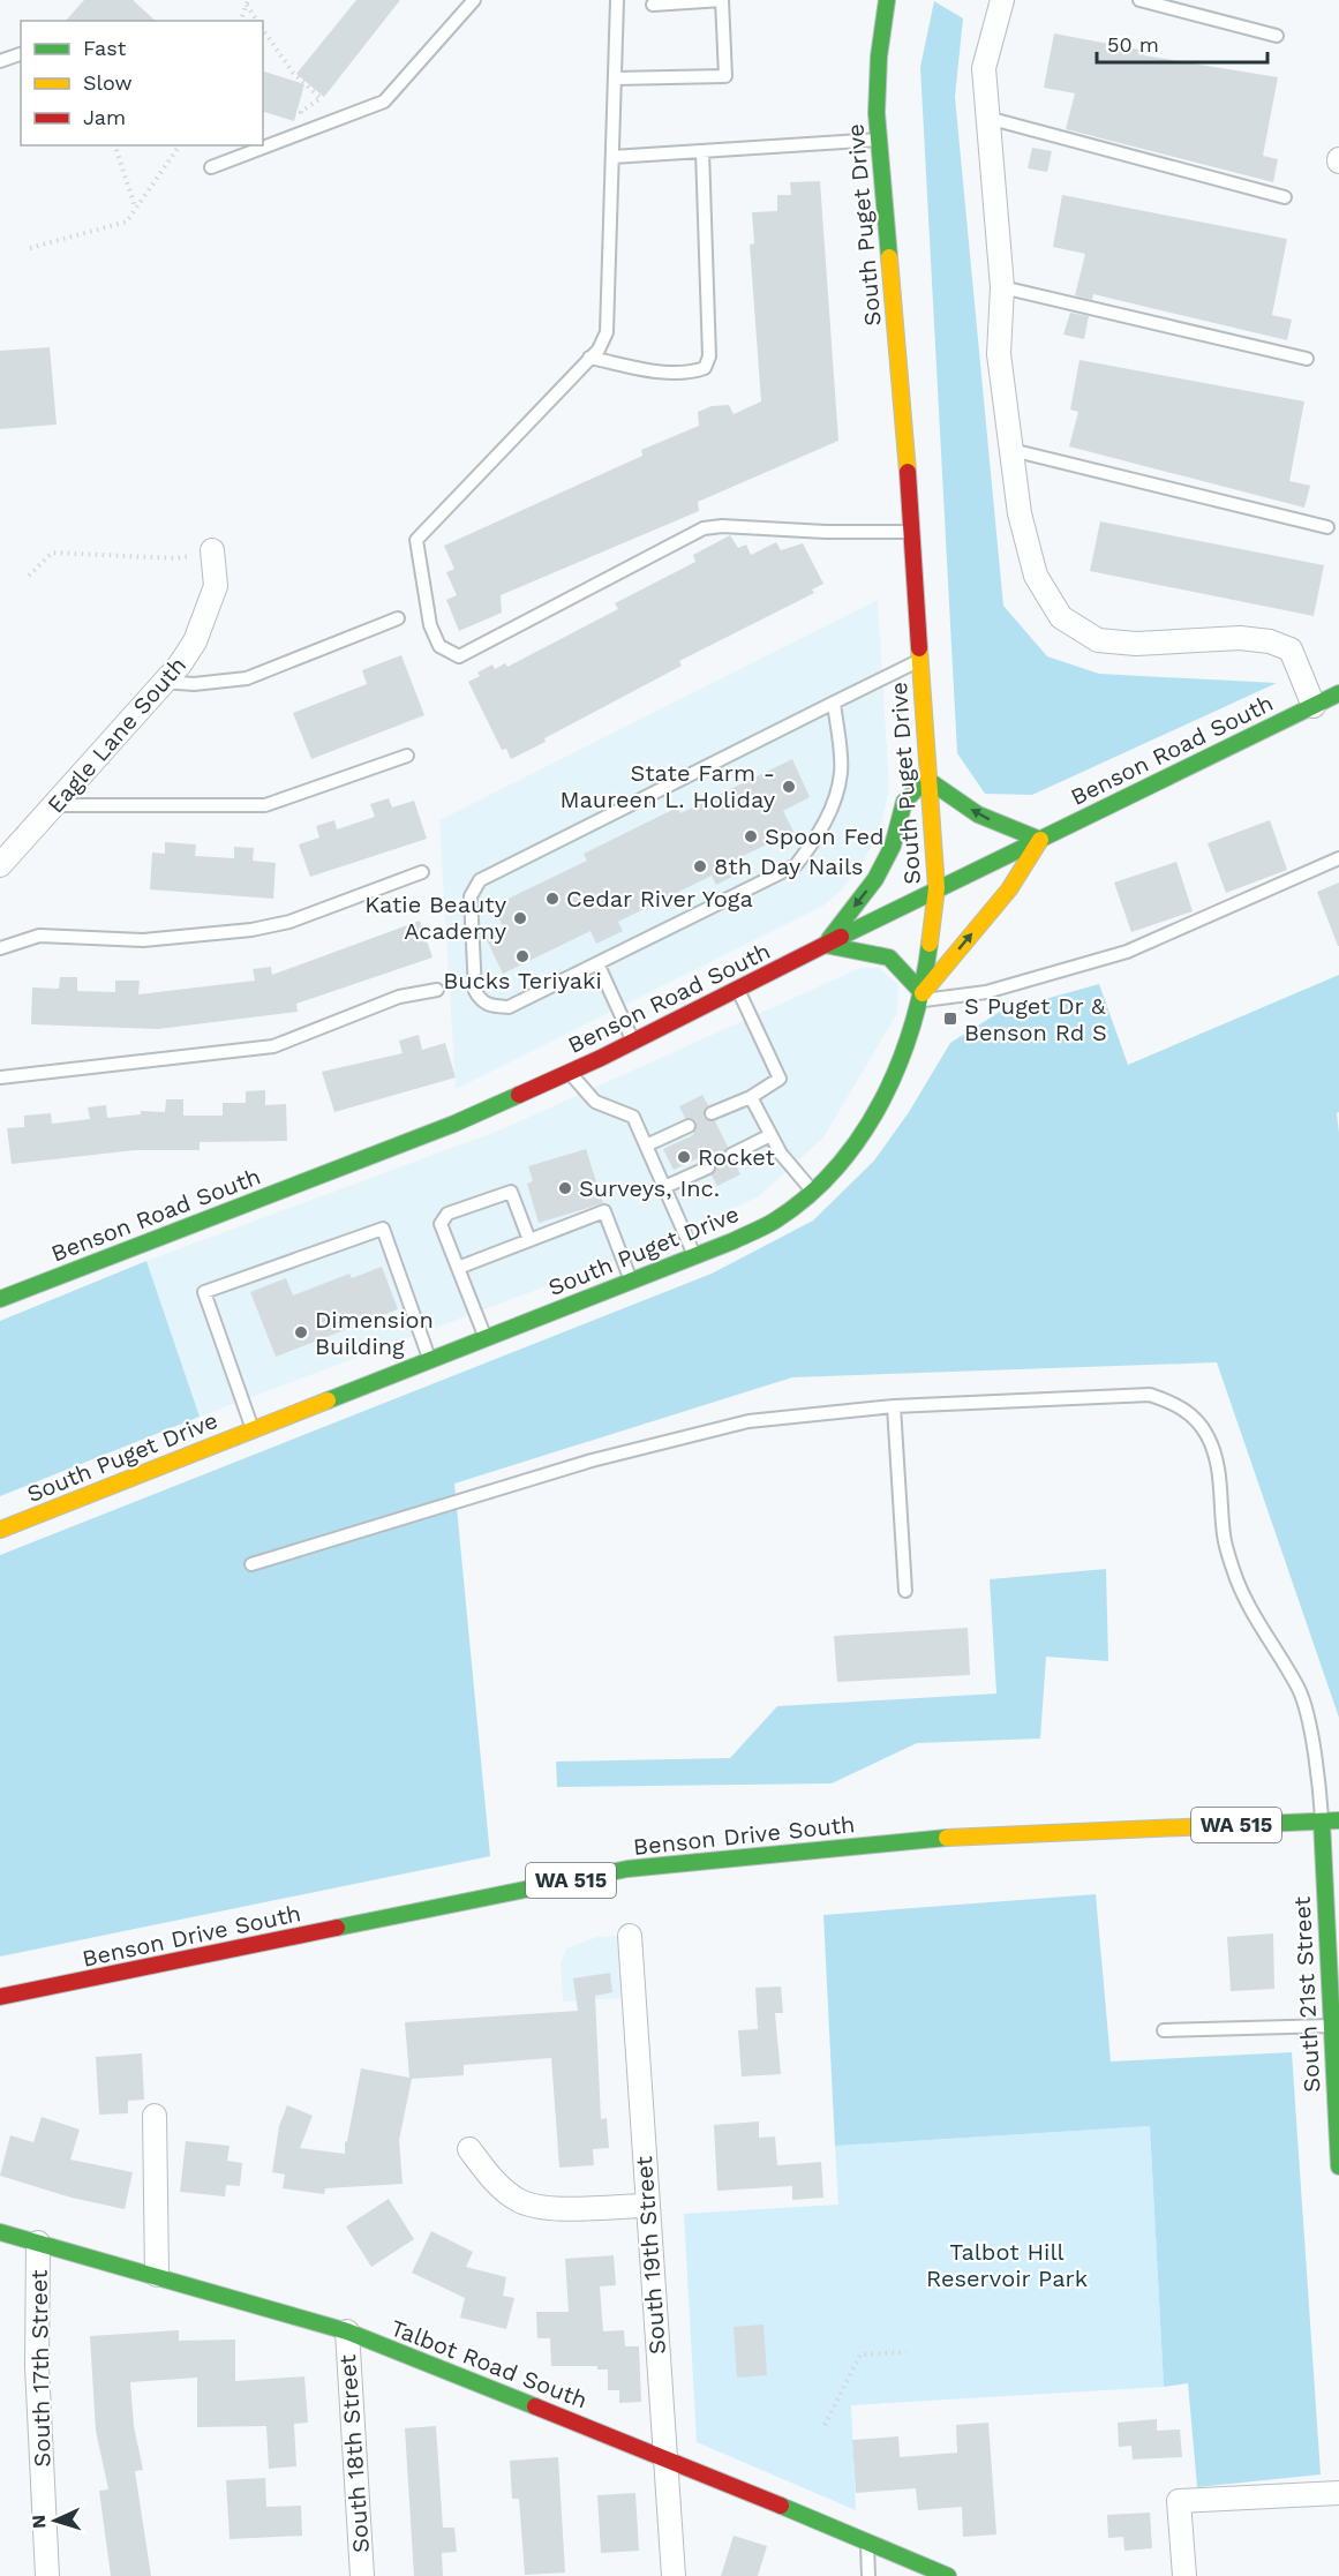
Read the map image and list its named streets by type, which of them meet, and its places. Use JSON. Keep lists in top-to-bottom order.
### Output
{
  "streets": {
    "street": [
      "South Puget Drive",
      "Eagle Lane South",
      "Benson Road South",
      "WA 515",
      "Benson Drive South",
      "South 21st Street",
      "South 19th Street",
      "Talbot Road South",
      "South 17th Street",
      "South 18th Street"
    ]
  },
  "crossings": [
    ["South Puget Drive", "Benson Road South"],
    ["Benson Drive South", "South 21st Street"],
    ["South 19th Street", "Talbot Road South"],
    ["Talbot Road South", "South 17th Street"],
    ["Talbot Road South", "South 18th Street"]
  ],
  "parks": ["Talbot Hill Reservoir Park"],
  "places": {
    "other": [
      "State Farm - Maureen L. Holiday",
      "Spoon Fed",
      "8th Day Nails",
      "Cedar River Yoga",
      "Katie Beauty Academy",
      "Bucks Teriyaki",
      "Rocket",
      "Surveys, Inc.",
      "Dimension Building"
    ],
    "transit": ["S Puget Dr & Benson Rd S"]
  },
  "legend": ["Fast", "Slow", "Jam"],
  "scale_bar": "50 m",
  "north": "left"
}
